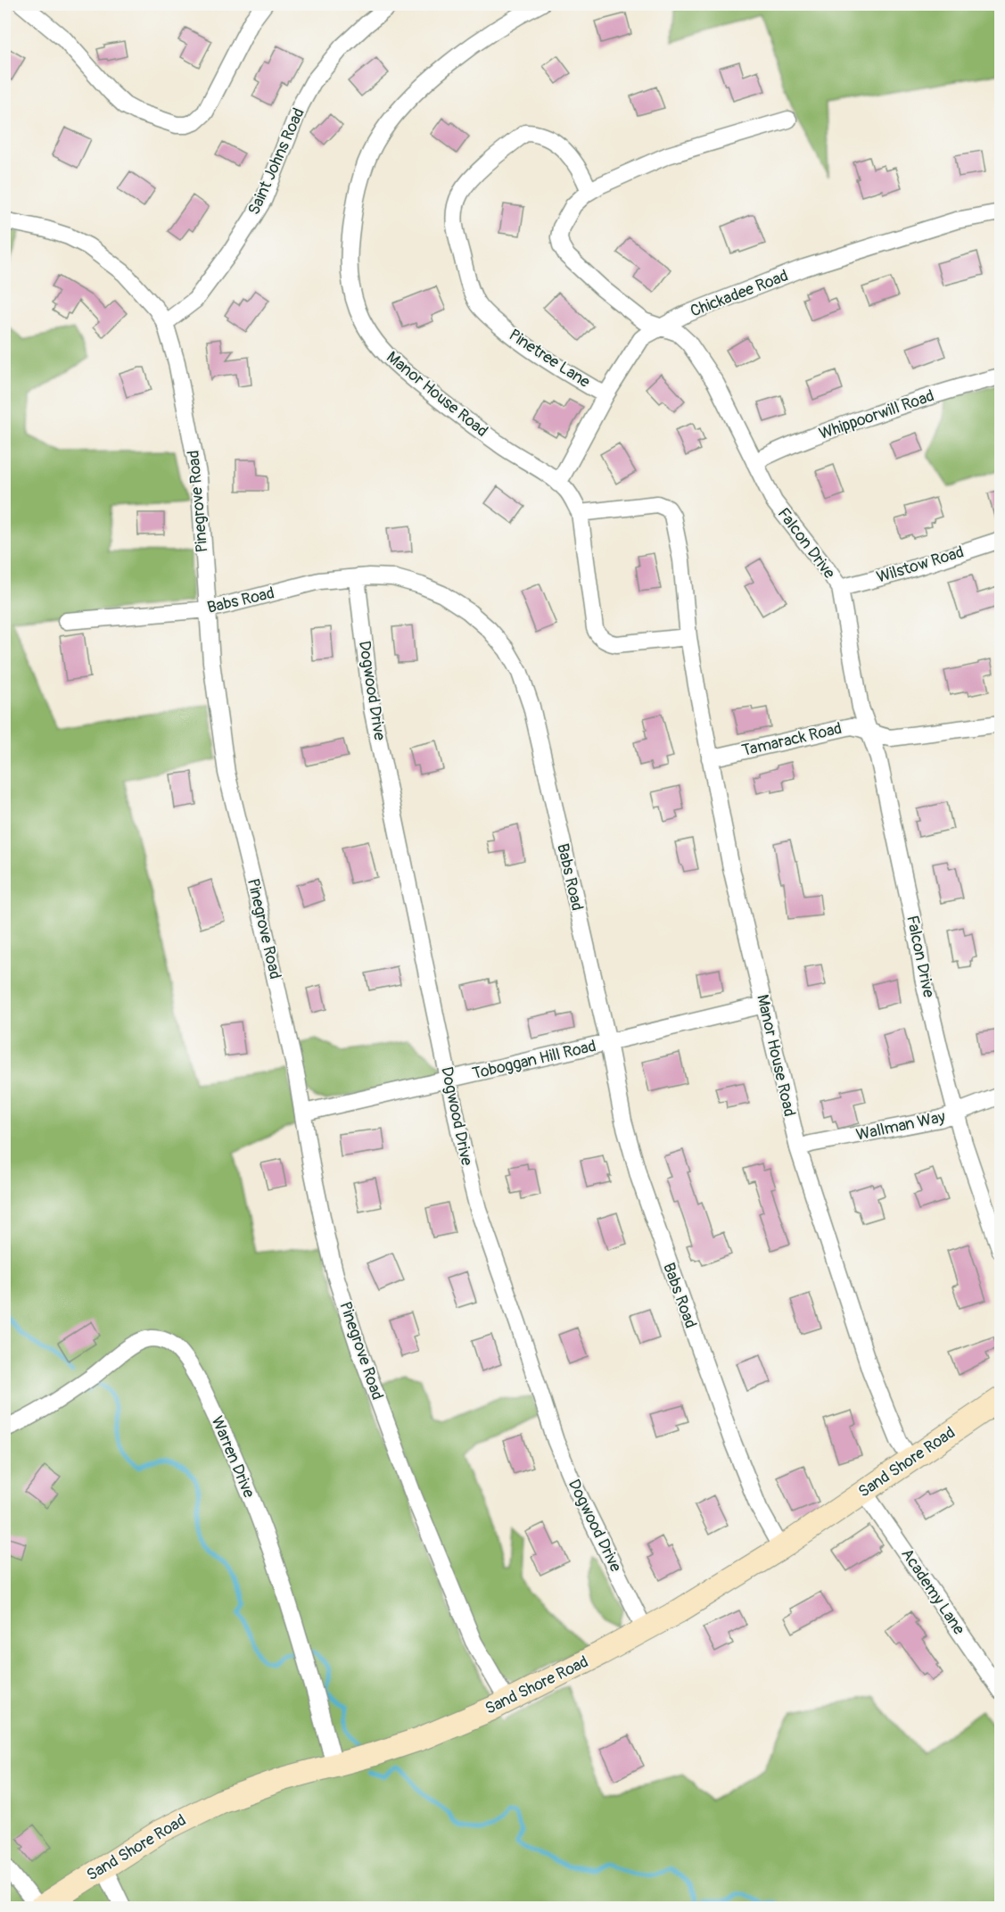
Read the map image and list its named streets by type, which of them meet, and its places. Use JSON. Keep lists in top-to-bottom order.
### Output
{
  "streets": {
    "street": [
      "Saint Johns Road",
      "Chickadee Road",
      "Pinetree Lane",
      "Manor House Road",
      "Whippoorwill Road",
      "Pinegrove Road",
      "Falcon Drive",
      "Wilstow Road",
      "Babs Road",
      "Dogwood Drive",
      "Tamarack Road",
      "Toboggan Hill Road",
      "Wallman Way",
      "Warren Drive",
      "Sand Shore Road",
      "Academy Lane"
    ]
  },
  "crossings": [
    ["Saint Johns Road", "Pinegrove Road"],
    ["Chickadee Road", "Pinetree Lane"],
    ["Chickadee Road", "Manor House Road"],
    ["Chickadee Road", "Falcon Drive"],
    ["Pinetree Lane", "Falcon Drive"],
    ["Manor House Road", "Tamarack Road"],
    ["Manor House Road", "Toboggan Hill Road"],
    ["Manor House Road", "Wallman Way"],
    ["Manor House Road", "Sand Shore Road"],
    ["Whippoorwill Road", "Falcon Drive"],
    ["Pinegrove Road", "Babs Road"],
    ["Pinegrove Road", "Toboggan Hill Road"],
    ["Pinegrove Road", "Sand Shore Road"],
    ["Falcon Drive", "Wilstow Road"],
    ["Falcon Drive", "Tamarack Road"],
    ["Falcon Drive", "Wallman Way"],
    ["Babs Road", "Dogwood Drive"],
    ["Babs Road", "Toboggan Hill Road"],
    ["Babs Road", "Sand Shore Road"],
    ["Dogwood Drive", "Toboggan Hill Road"],
    ["Dogwood Drive", "Sand Shore Road"],
    ["Warren Drive", "Sand Shore Road"],
    ["Sand Shore Road", "Academy Lane"]
  ]
}
